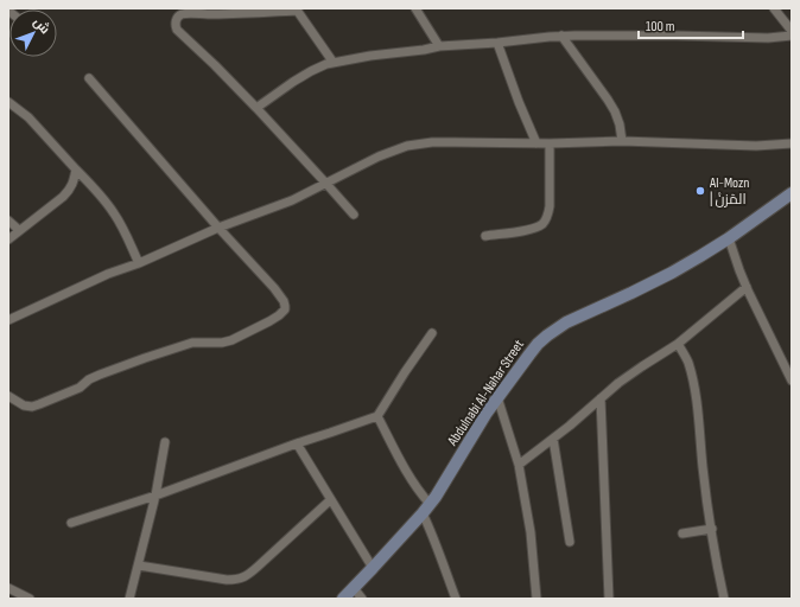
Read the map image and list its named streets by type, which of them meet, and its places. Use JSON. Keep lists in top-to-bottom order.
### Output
{
  "streets": {
    "street": ["Abdulnabi Al-Nahar Street"]
  },
  "places": ["Al-Mozn | المٓزنْ"],
  "scale_bar": "100 m",
  "north": "top right"
}
